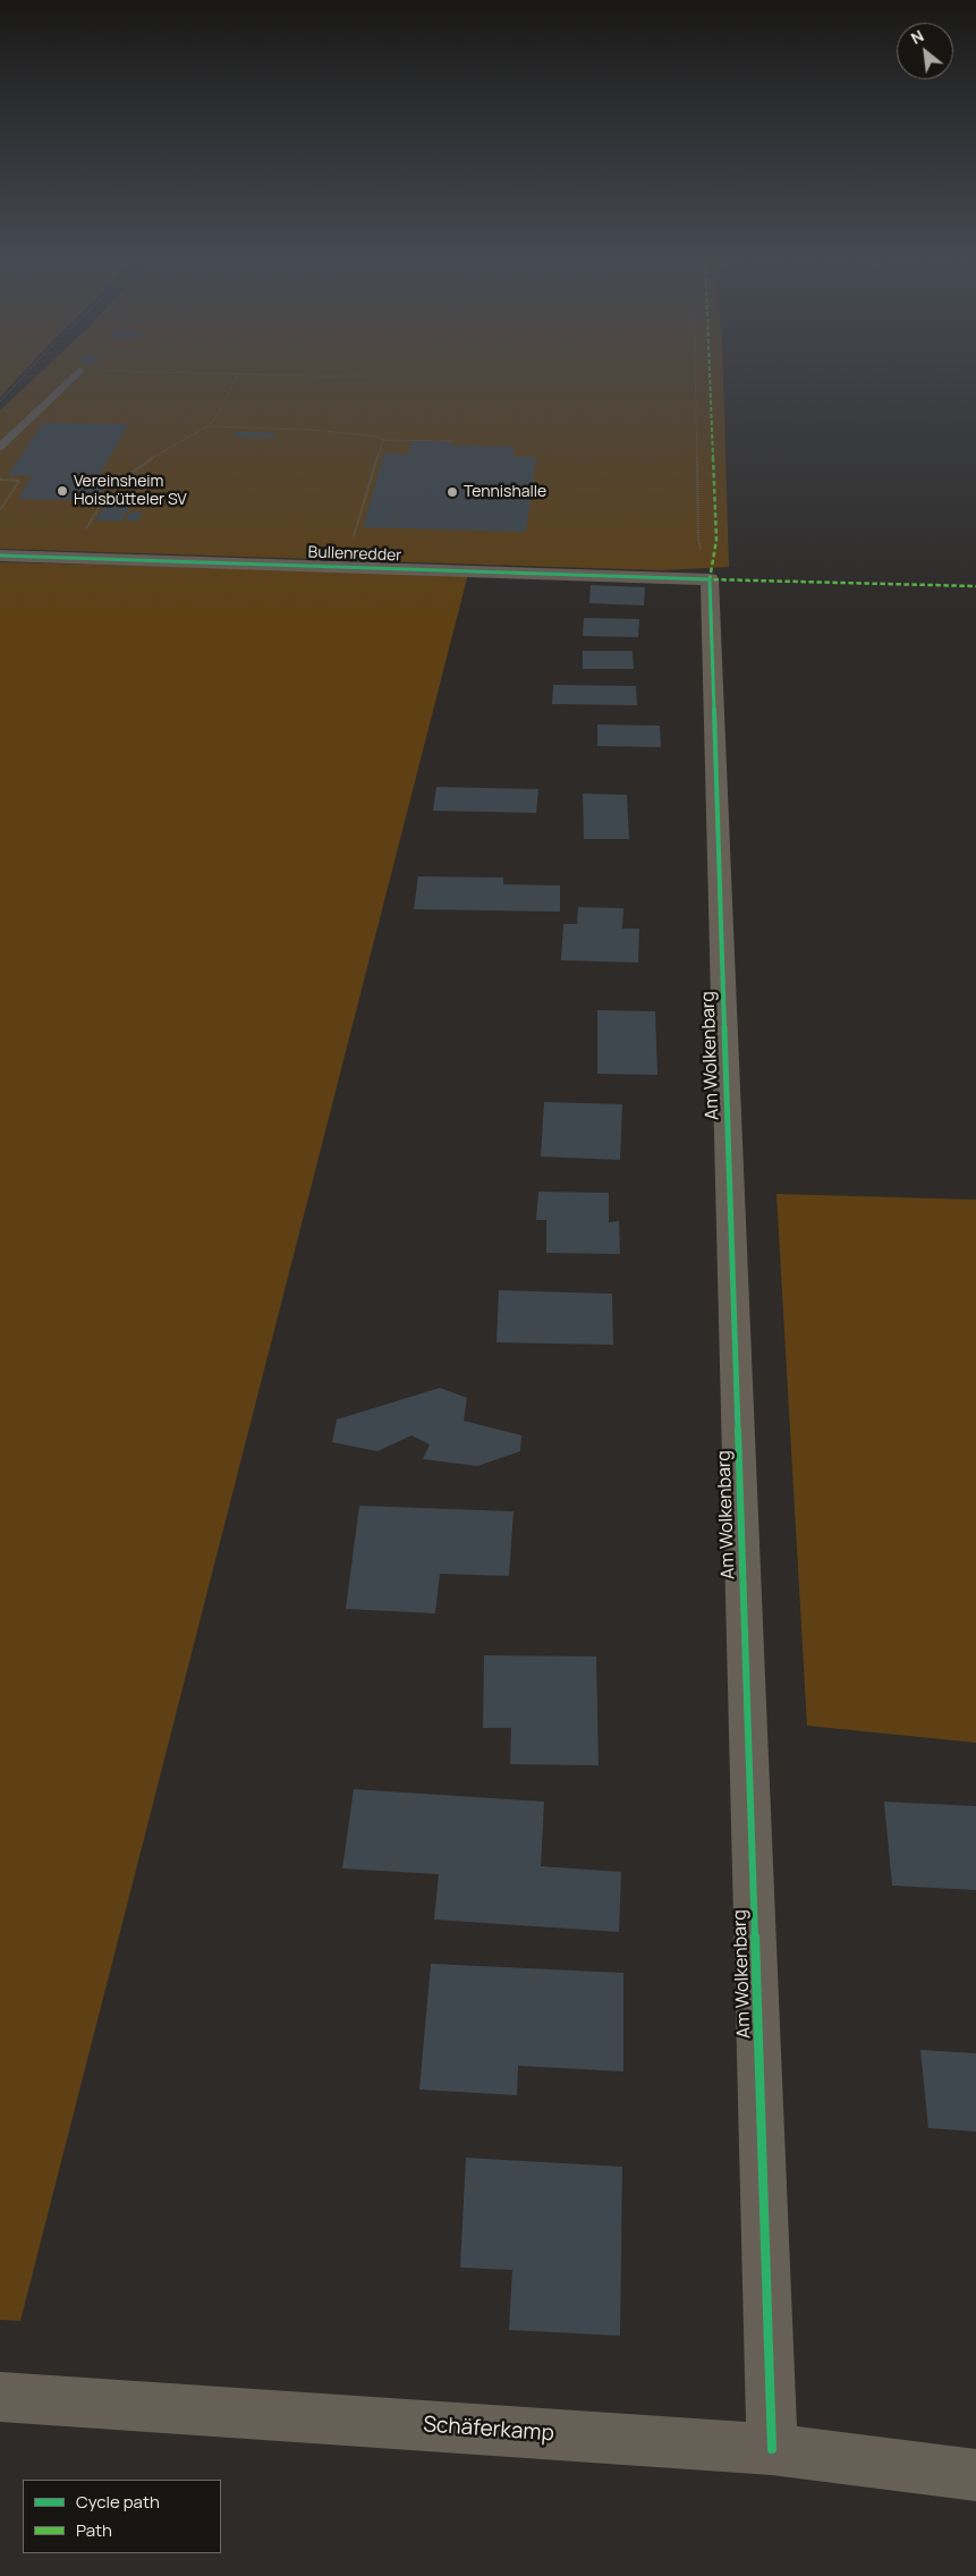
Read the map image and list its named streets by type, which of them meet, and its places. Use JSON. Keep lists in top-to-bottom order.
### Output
{
  "streets": {
    "street": ["Bullenredder", "Am Wolkenbarg", "Schäferkamp"]
  },
  "crossings": [
    ["Bullenredder", "Am Wolkenbarg"],
    ["Am Wolkenbarg", "Schäferkamp"]
  ],
  "places": ["Vereinsheim Hoisbütteler SV", "Tennishalle"],
  "legend": ["Cycle path", "Path"],
  "north": "top left"
}
